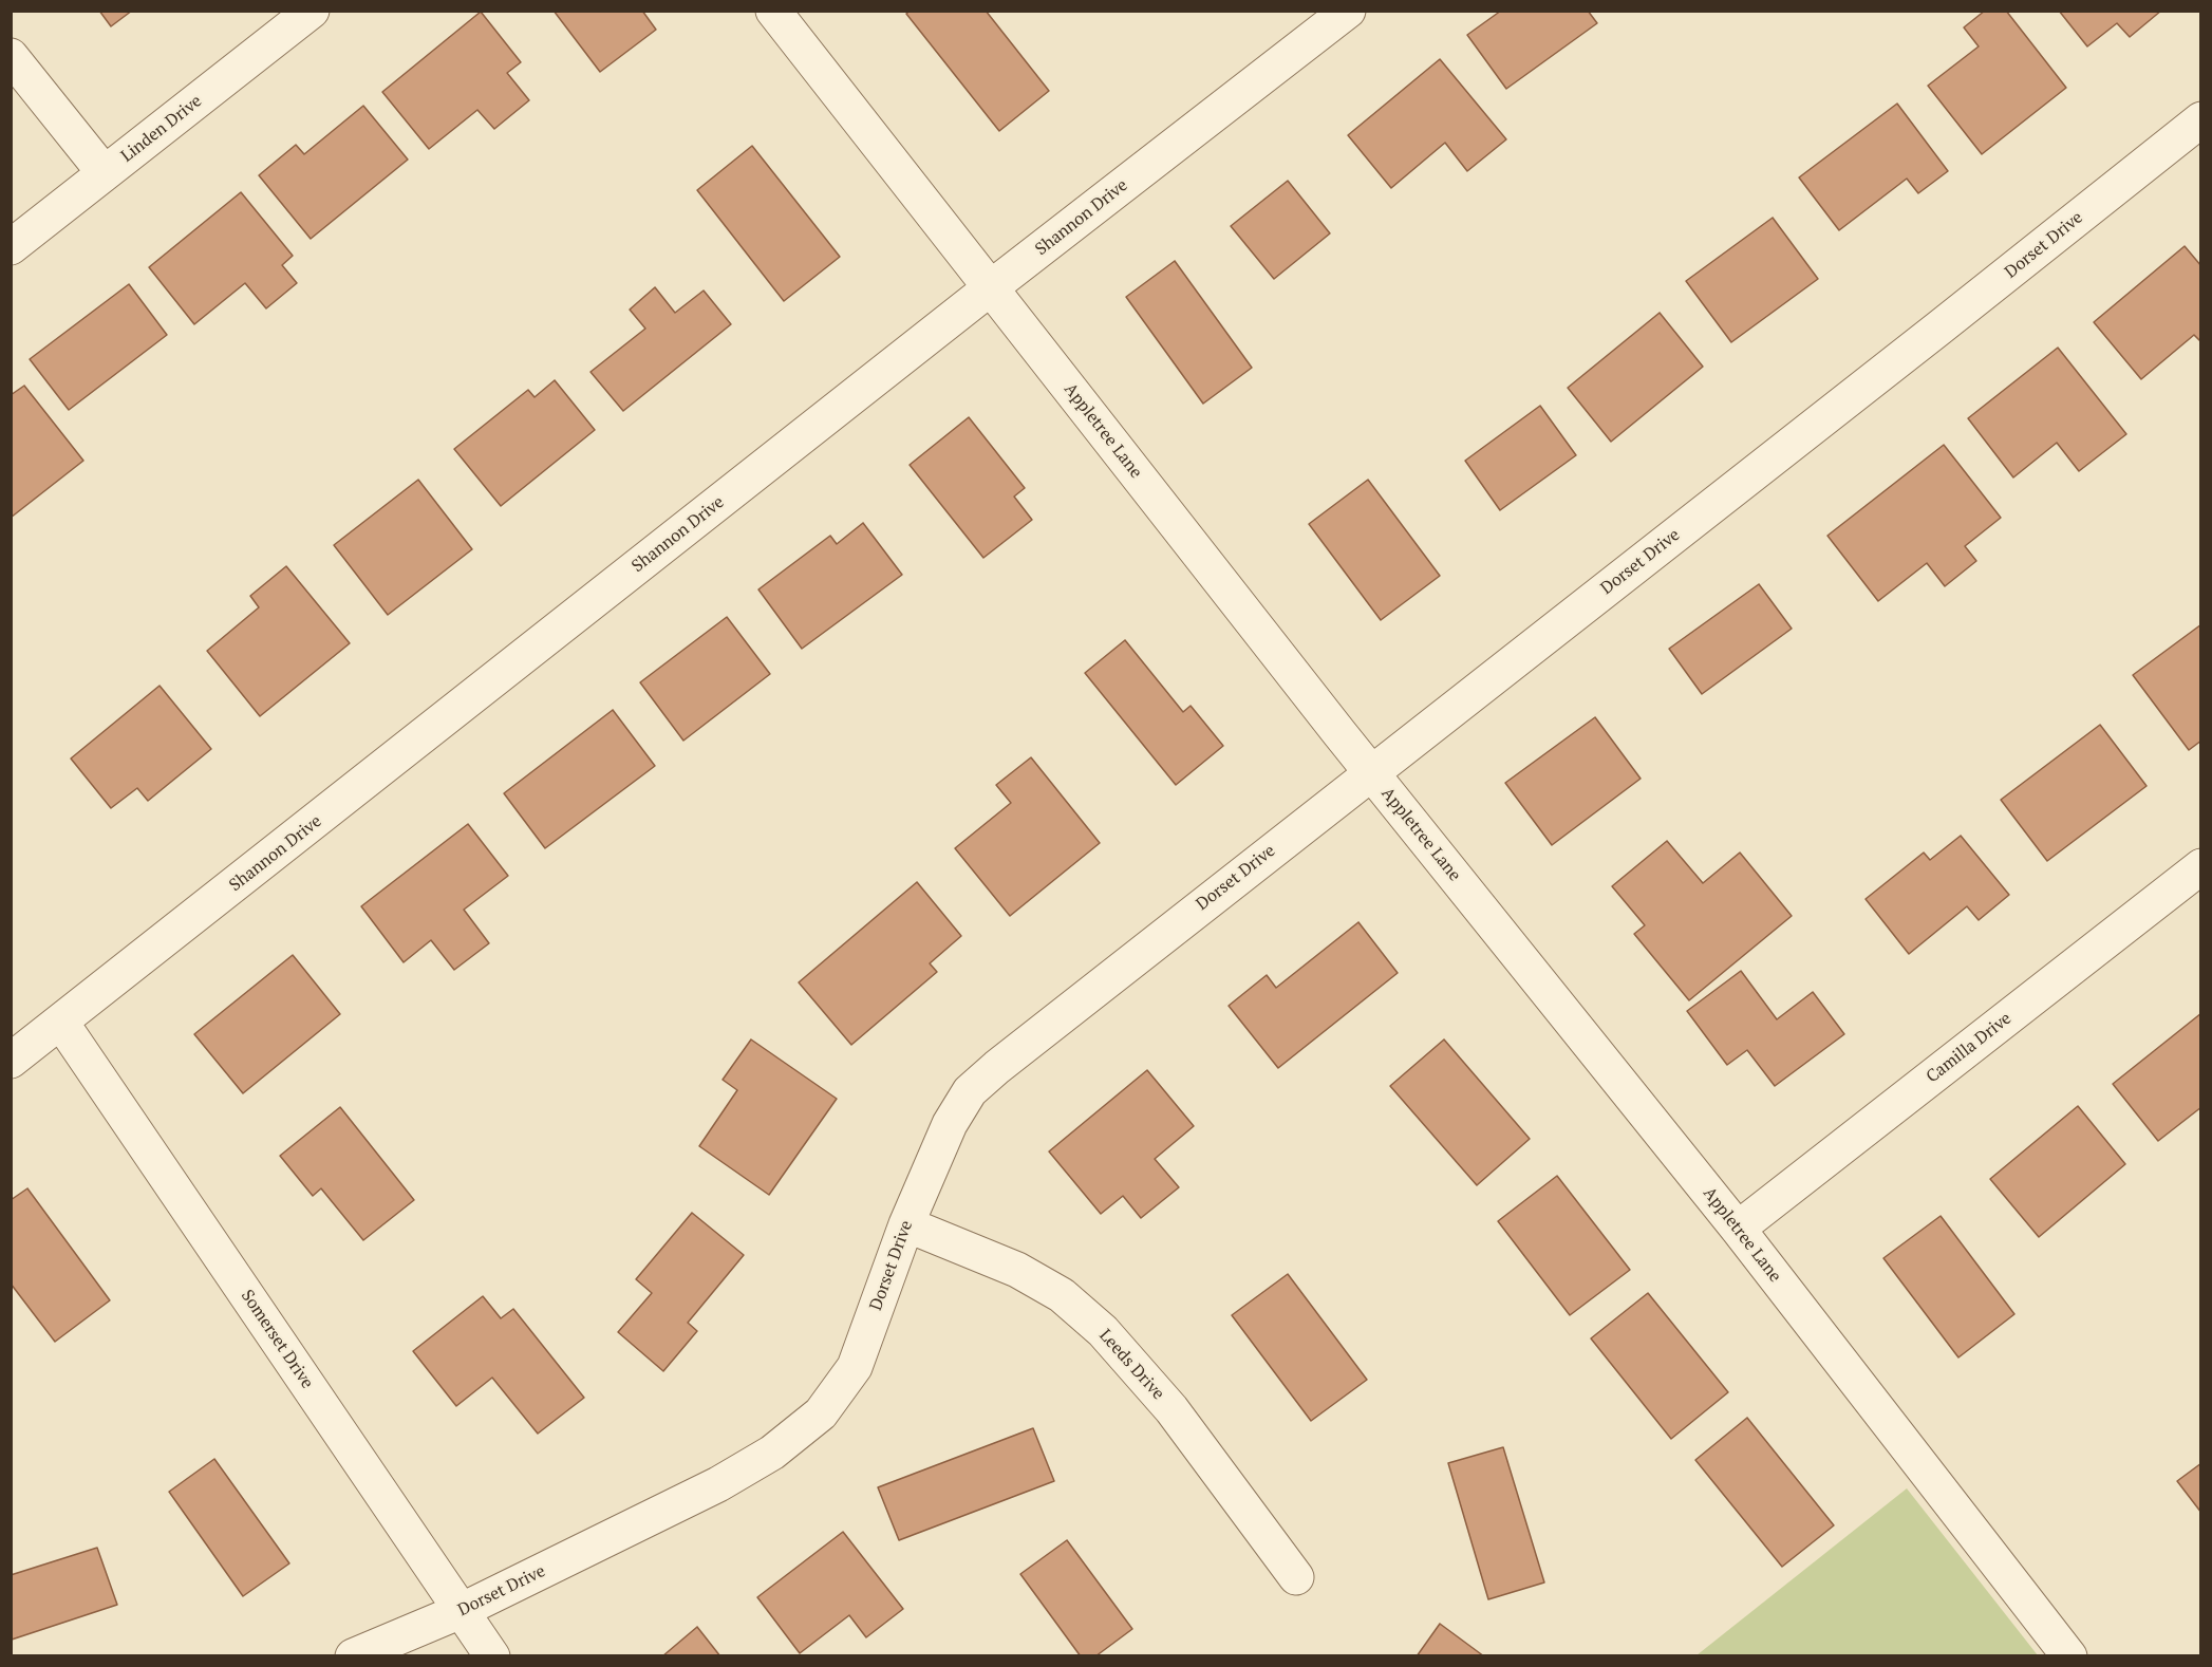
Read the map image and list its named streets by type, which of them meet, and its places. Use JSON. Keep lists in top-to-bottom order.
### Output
{
  "streets": {
    "street": [
      "Linden Drive",
      "Shannon Drive",
      "Dorset Drive",
      "Appletree Lane",
      "Camilla Drive",
      "Somerset Drive",
      "Leeds Drive"
    ]
  },
  "crossings": [
    ["Shannon Drive", "Appletree Lane"],
    ["Shannon Drive", "Somerset Drive"],
    ["Dorset Drive", "Appletree Lane"],
    ["Dorset Drive", "Somerset Drive"],
    ["Dorset Drive", "Leeds Drive"],
    ["Appletree Lane", "Camilla Drive"]
  ]
}
